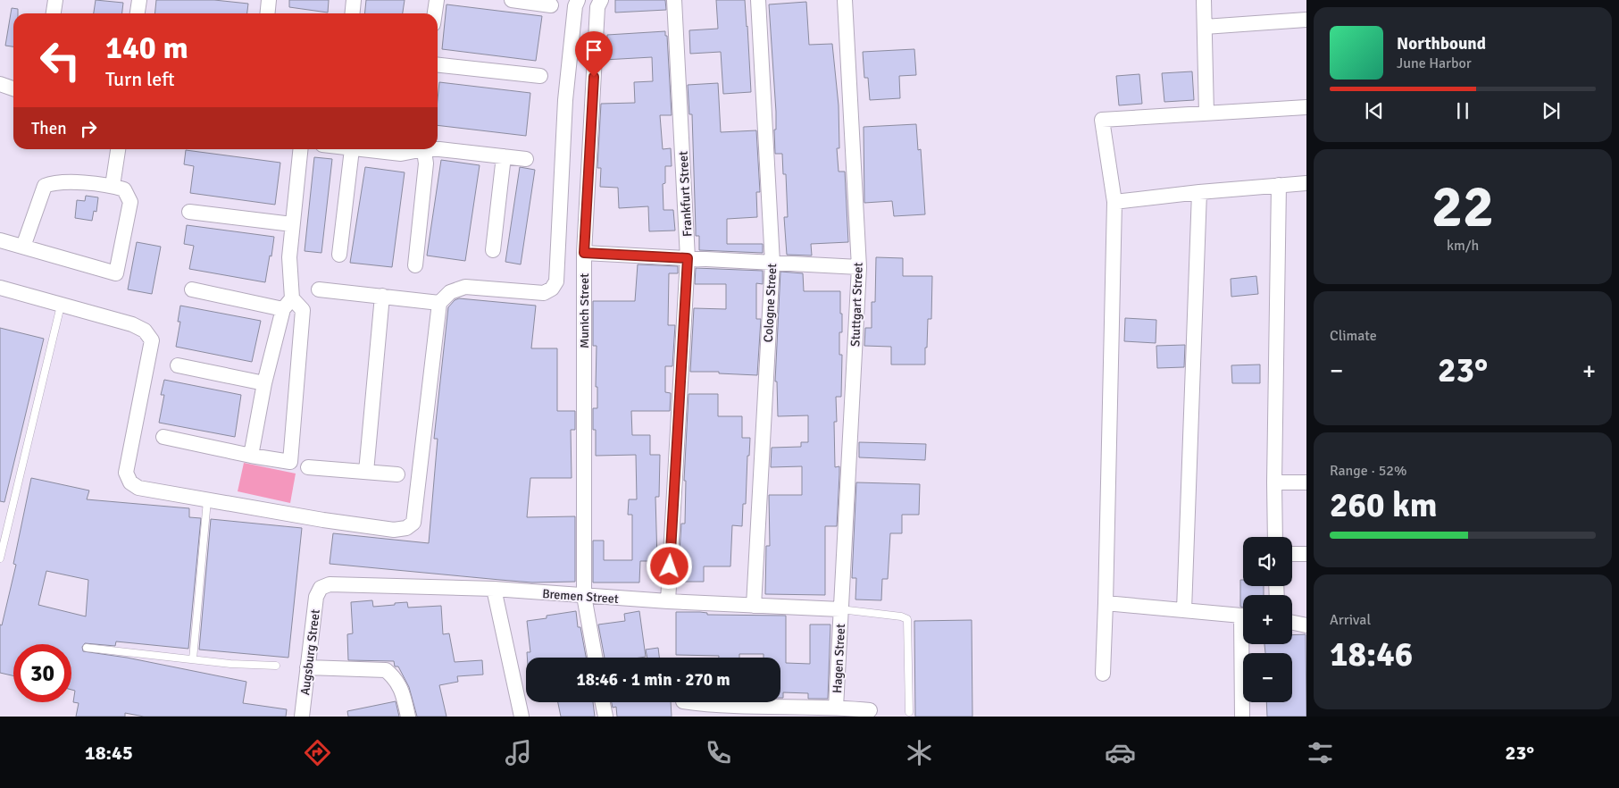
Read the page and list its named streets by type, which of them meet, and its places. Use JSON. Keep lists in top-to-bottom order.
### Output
{
  "streets": {
    "street": [
      "Frankfurt Street",
      "Cologne Street",
      "Stuttgart Street",
      "Munich Street",
      "Bremen Street",
      "Augsburg Street",
      "Hagen Street"
    ]
  },
  "crossings": [
    ["Frankfurt Street", "Bremen Street"],
    ["Cologne Street", "Bremen Street"],
    ["Stuttgart Street", "Bremen Street"],
    ["Stuttgart Street", "Hagen Street"],
    ["Munich Street", "Bremen Street"],
    ["Bremen Street", "Augsburg Street"],
    ["Bremen Street", "Hagen Street"]
  ],
  "page": {
    "turn": ["140 m", "Turn left"],
    "song": ["Northbound", "June Harbor"],
    "then": "Then",
    "tile": [
      ["22", "km/h"],
      "Climate",
      ["Range · 52%", "260 km"],
      ["Arrival", "18:46"]
    ],
    "heat": ["−", "23°", "+"],
    "map_buttons": ["+", "−"],
    "limit": "30",
    "trip": "18:46 · 1 min · 270 m",
    "tabs": ["18:45", "23°"]
  }
}
